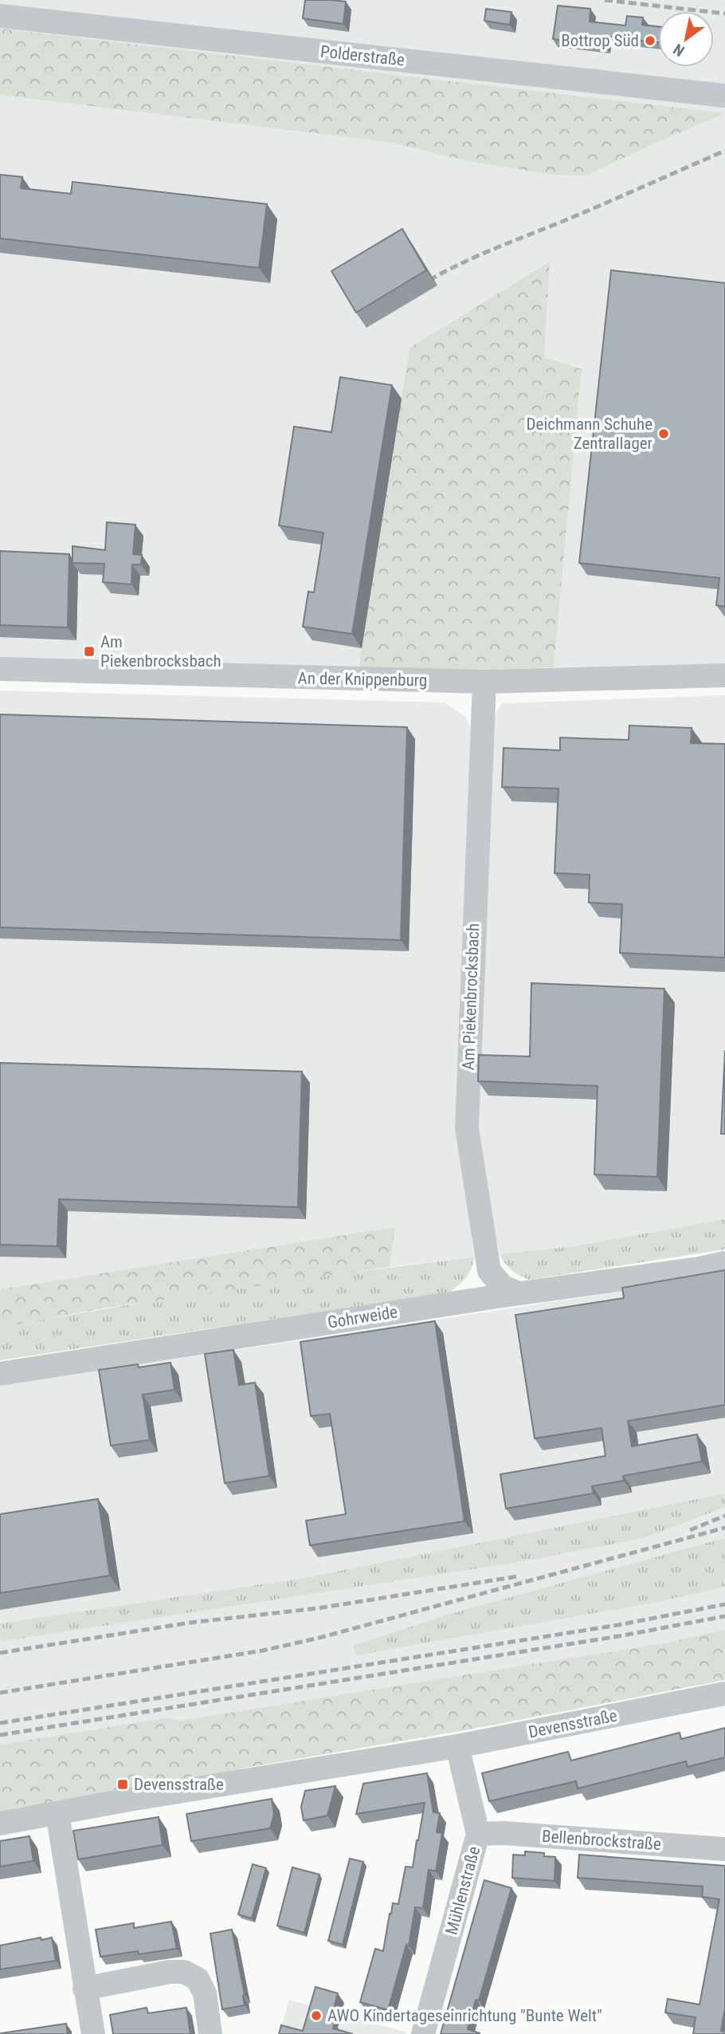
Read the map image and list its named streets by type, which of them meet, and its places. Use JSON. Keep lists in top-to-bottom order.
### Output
{
  "streets": {
    "street": [
      "Polderstraße",
      "An der Knippenburg",
      "Am Piekenbrocksbach",
      "Gohrweide",
      "Devensstraße",
      "Bellenbrockstraße",
      "Mühlenstraße"
    ]
  },
  "crossings": [
    ["An der Knippenburg", "Am Piekenbrocksbach"],
    ["Am Piekenbrocksbach", "Gohrweide"],
    ["Devensstraße", "Mühlenstraße"],
    ["Bellenbrockstraße", "Mühlenstraße"]
  ],
  "places": {
    "other": ["Bottrop Süd", "Deichmann Schuhe Zentrallager", "AWO Kindertageseinrichtung \"Bunte Welt\""],
    "transit": ["Am Piekenbrocksbach", "Devensstraße"]
  },
  "north": "bottom left"
}
